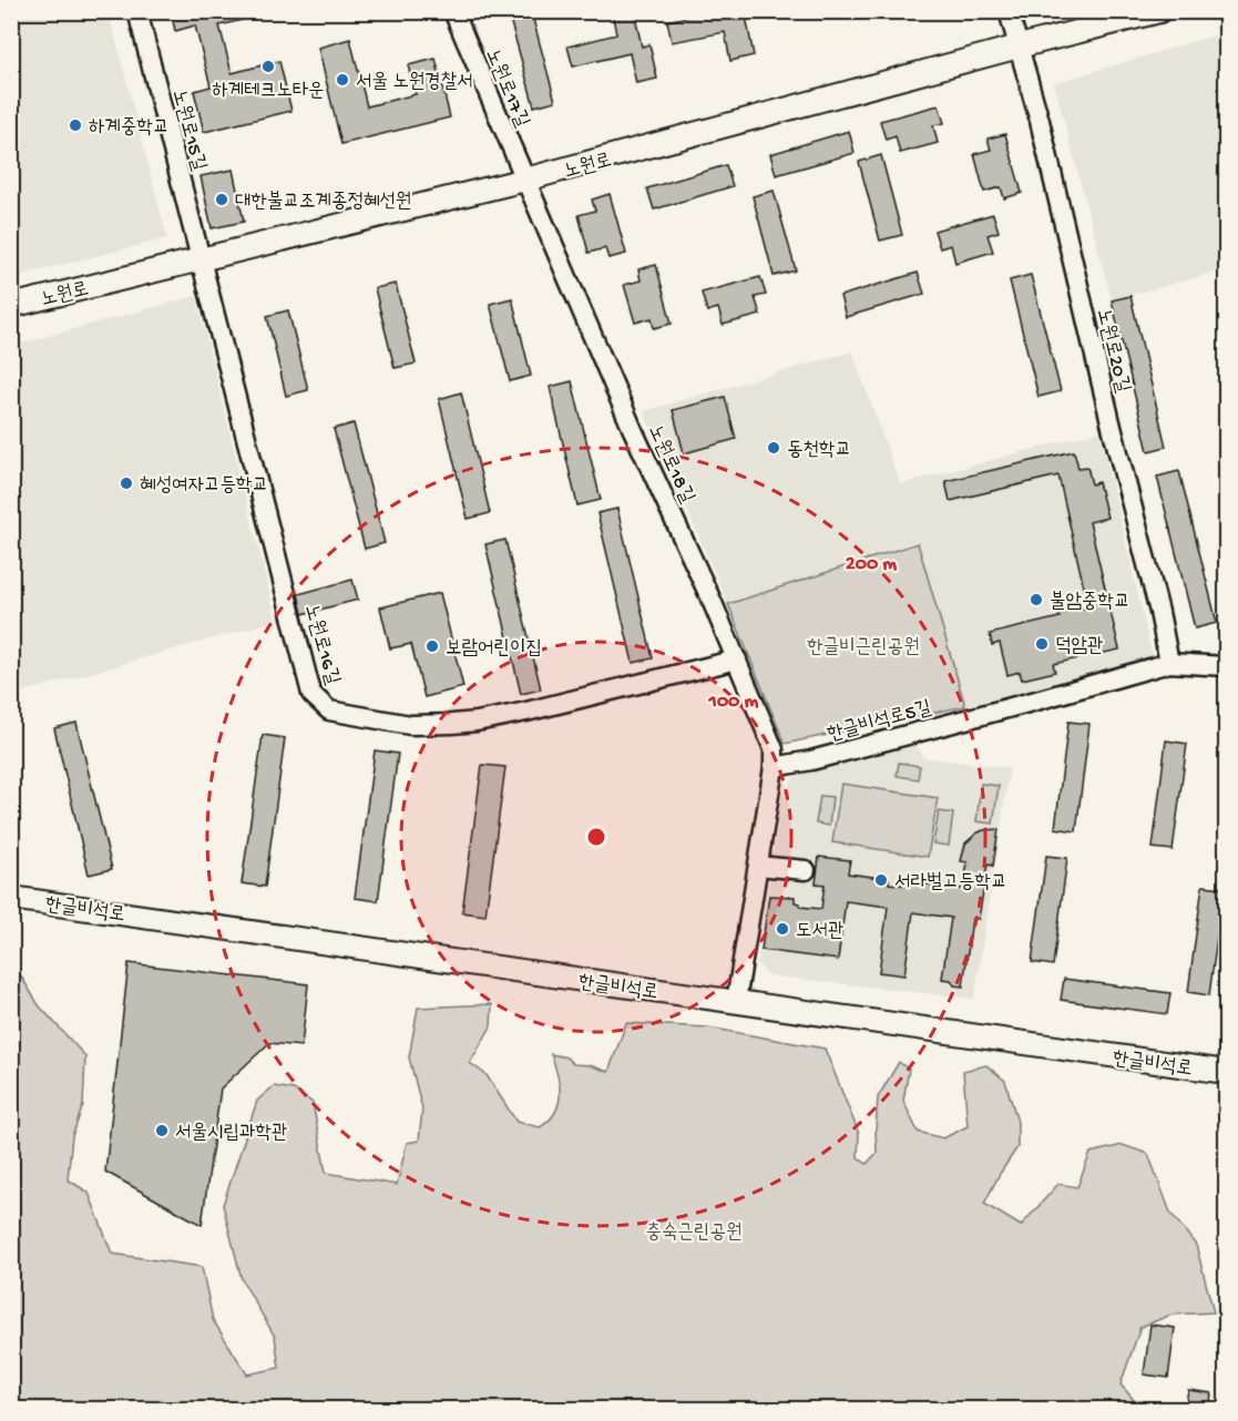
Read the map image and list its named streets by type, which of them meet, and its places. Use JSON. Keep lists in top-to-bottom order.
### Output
{
  "streets": {
    "main road": ["노원로", "한글비석로"],
    "street": [
      "노원로17길",
      "노원로15길",
      "노원로20길",
      "노원로18길",
      "노원로16길",
      "한글비석로5길"
    ]
  },
  "crossings": [
    ["노원로17길", "노원로"],
    ["노원로17길", "노원로18길"],
    ["노원로15길", "노원로"],
    ["노원로15길", "노원로16길"],
    ["노원로", "노원로20길"],
    ["노원로", "노원로18길"],
    ["노원로", "노원로16길"],
    ["노원로20길", "한글비석로5길"],
    ["노원로18길", "노원로16길"],
    ["노원로18길", "한글비석로5길"]
  ],
  "parks": ["한글비근린공원", "충숙근린공원"],
  "places": [
    "하계테크노타운",
    "서울 노원경찰서",
    "하계중학교",
    "대한불교조계종정혜선원",
    "동천학교",
    "혜성여자고등학교",
    "불암중학교",
    "덕암관",
    "보람어린이집",
    "서라벌고등학교",
    "도서관",
    "서울시립과학관"
  ],
  "rings": ["200 m", "100 m"]
}
